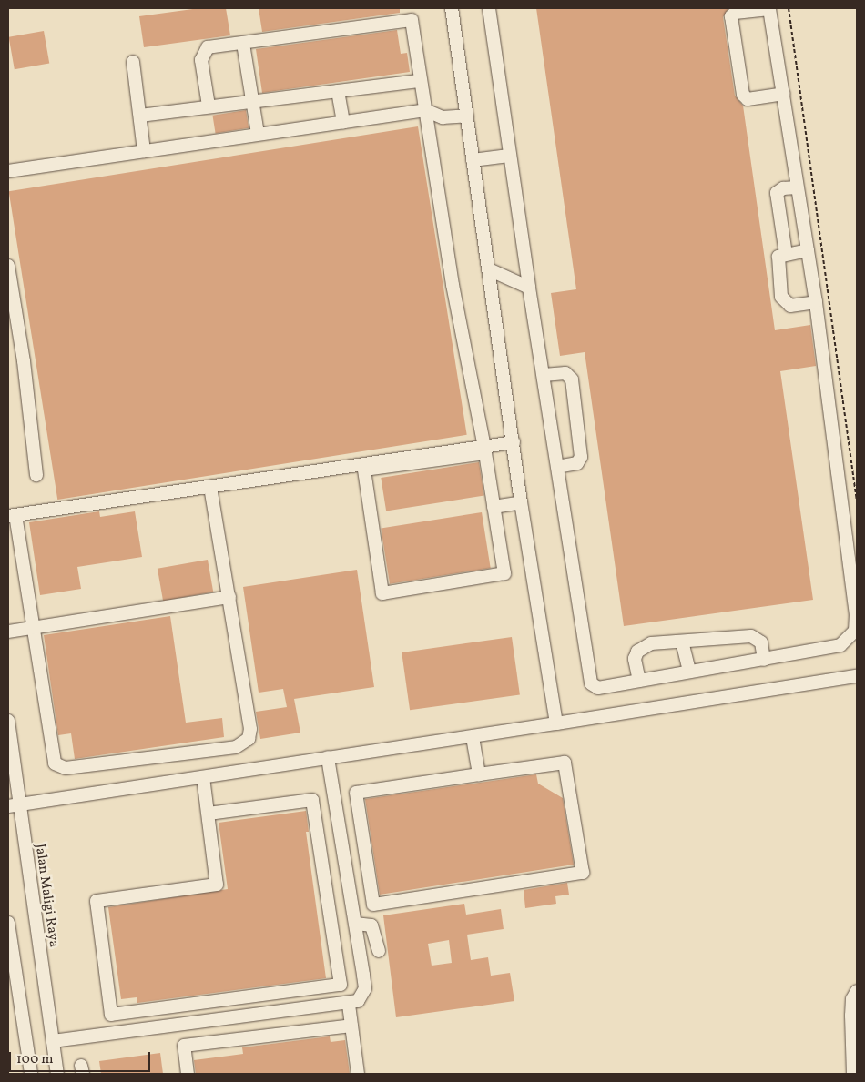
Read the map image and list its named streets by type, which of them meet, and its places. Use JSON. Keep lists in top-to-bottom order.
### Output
{
  "streets": {
    "street": ["Jalan Maligi Raya"]
  },
  "scale_bar": "100 m"
}
